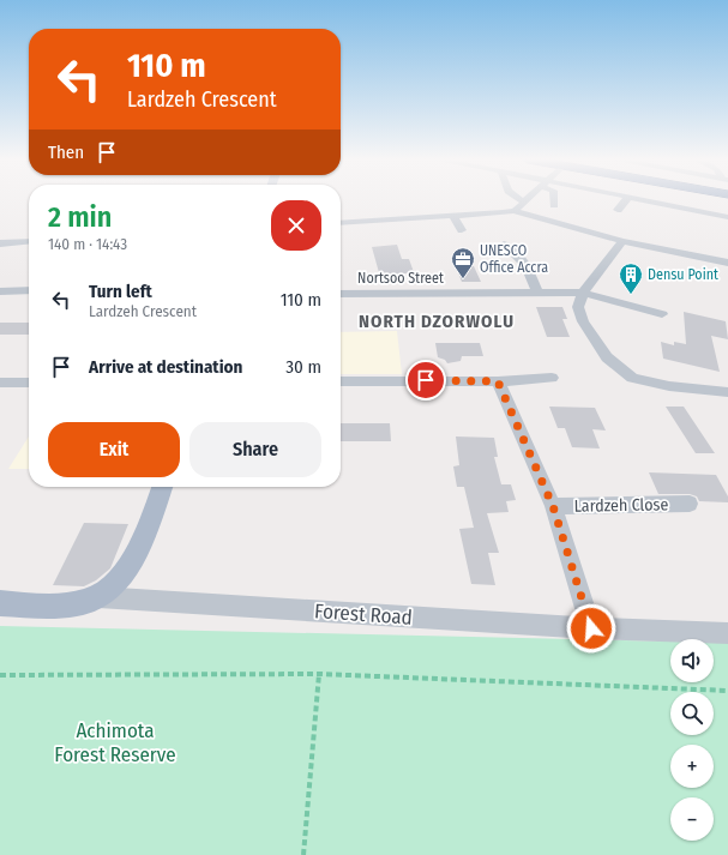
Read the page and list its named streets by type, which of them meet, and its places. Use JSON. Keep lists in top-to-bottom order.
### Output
{
  "streets": {
    "main road": ["Forest Road"],
    "street": ["Nortsoo Street", "Lardzeh Close"]
  },
  "districts": ["NORTH DZORWOLU"],
  "parks": ["Achimota Forest Reserve"],
  "places": {
    "office": ["UNESCO Office Accra"],
    "building": ["Densu Point"]
  },
  "page": {
    "turn": ["110 m", "Lardzeh Crescent"],
    "then": "Then",
    "heading": ["2 min", "140 m · 14:43"],
    "list": [
      {
        "name": "Turn left",
        "note": "Lardzeh Crescent",
        "value": "110 m"
      },
      {
        "name": "Arrive at destination",
        "value": "30 m"
      }
    ],
    "buttons": ["Exit", "Share"],
    "map_buttons": ["+", "−"]
  }
}
